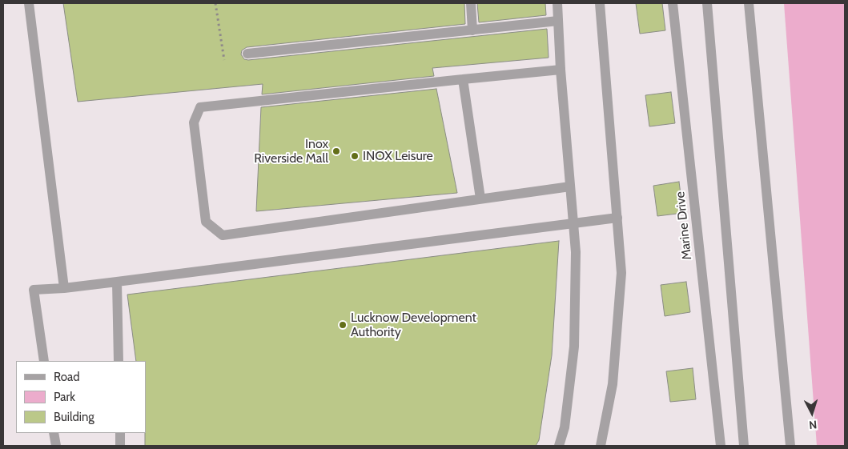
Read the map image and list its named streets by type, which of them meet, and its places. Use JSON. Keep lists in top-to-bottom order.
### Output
{
  "streets": {
    "street": ["Marine Drive"]
  },
  "places": ["Inox Riverside Mall", "INOX Leisure", "Lucknow Development Authority"],
  "legend": ["Road", "Park", "Building"],
  "north": "bottom"
}
